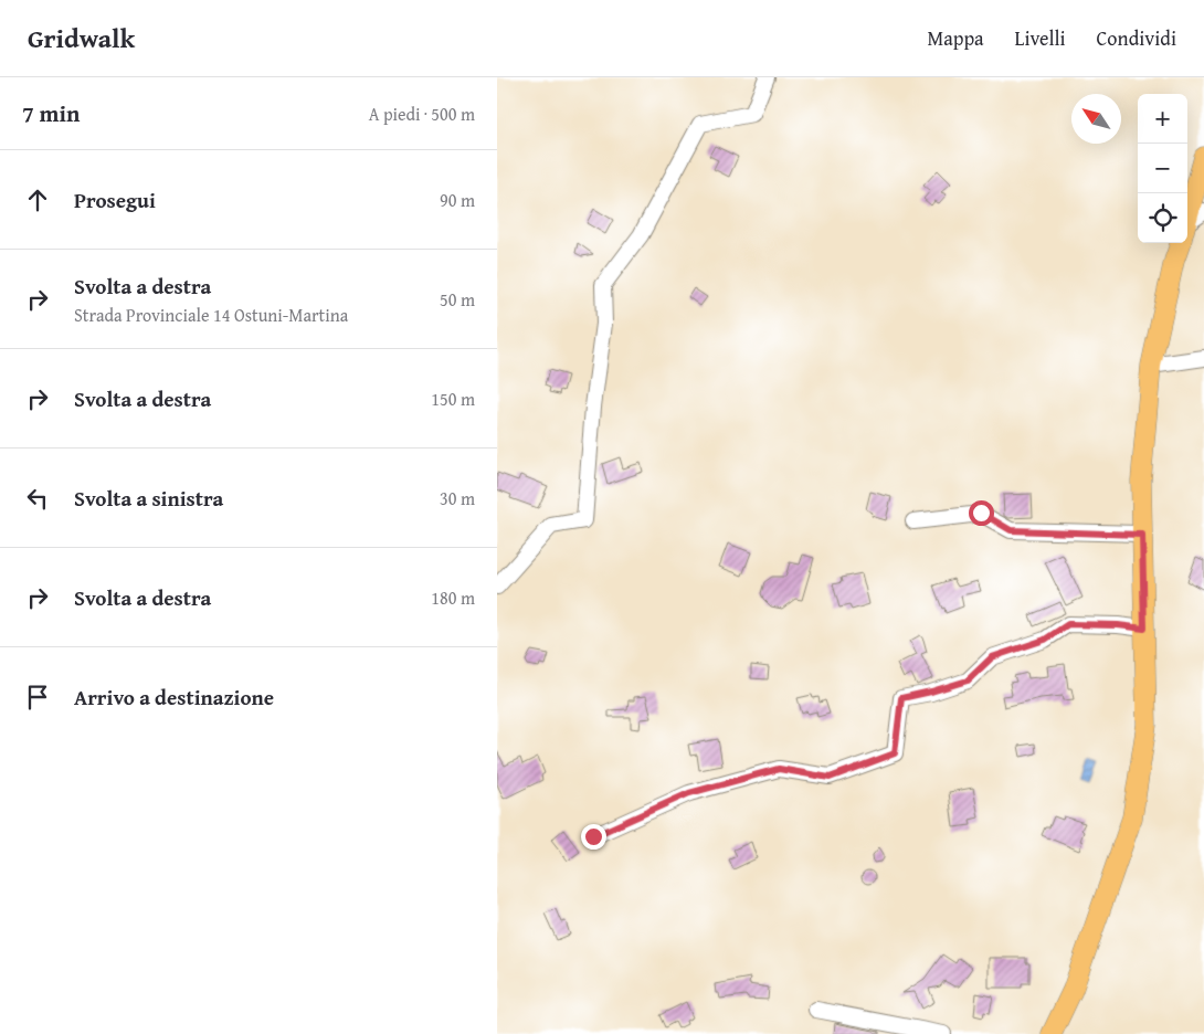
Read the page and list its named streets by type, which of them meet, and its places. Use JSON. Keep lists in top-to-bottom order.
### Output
{
  "north": "top left",
  "page": {
    "header": "Gridwalk",
    "nav": ["Mappa", "Livelli", "Condividi"],
    "heading": ["7 min", "A piedi · 500 m"],
    "map_buttons": ["+", "−"],
    "list": [
      ["Prosegui", "90 m"],
      ["Svolta a destra", "Strada Provinciale 14 Ostuni-Martina", "50 m"],
      ["Svolta a destra", "150 m"],
      ["Svolta a sinistra", "30 m"],
      ["Svolta a destra", "180 m"],
      "Arrivo a destinazione"
    ]
  }
}
